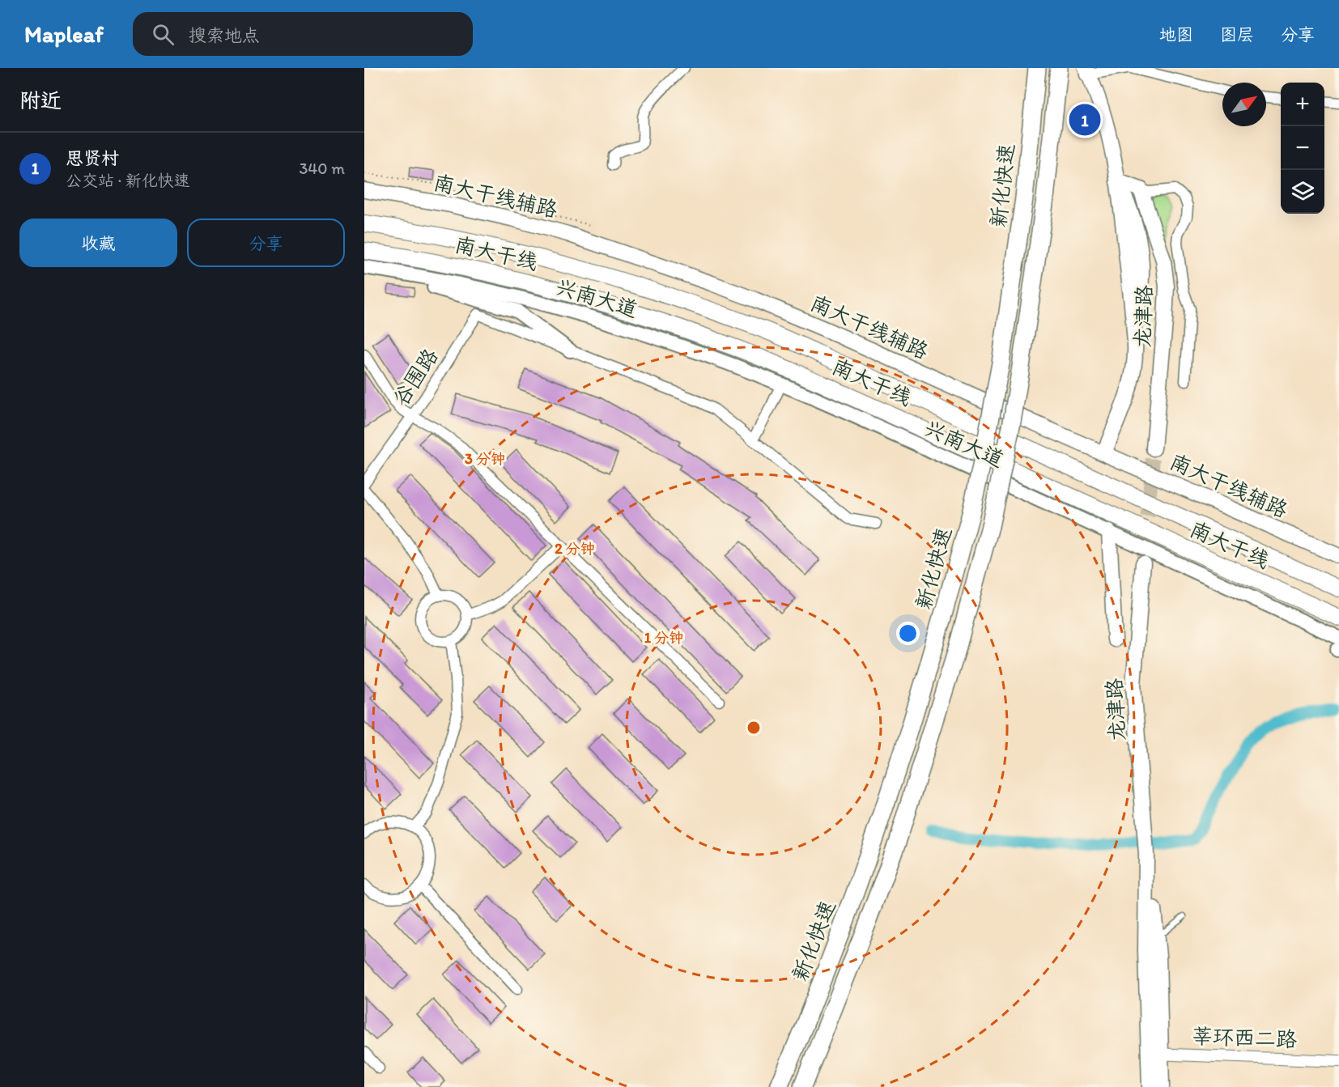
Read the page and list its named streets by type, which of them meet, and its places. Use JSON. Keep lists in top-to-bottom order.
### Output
{
  "streets": {
    "highway": ["新化快速", "南大干线"],
    "main road": ["南大干线辅路", "兴南大道", "龙津路"],
    "street": ["谷围路", "莘环西二路"]
  },
  "crossings": [
    ["龙津路", "莘环西二路"]
  ],
  "north": "top right",
  "page": {
    "header": "Mapleaf",
    "search": "搜索地点",
    "nav": ["地图", "图层", "分享"],
    "heading": "附近",
    "map_buttons": ["+", "−"],
    "pins": "1",
    "list": [
      {
        "mark": "1",
        "name": "思贤村",
        "note": "公交站 · 新化快速",
        "value": "340 m"
      }
    ],
    "buttons": ["收藏", "分享"]
  },
  "rings": ["3 分钟", "2 分钟", "1 分钟"]
}
